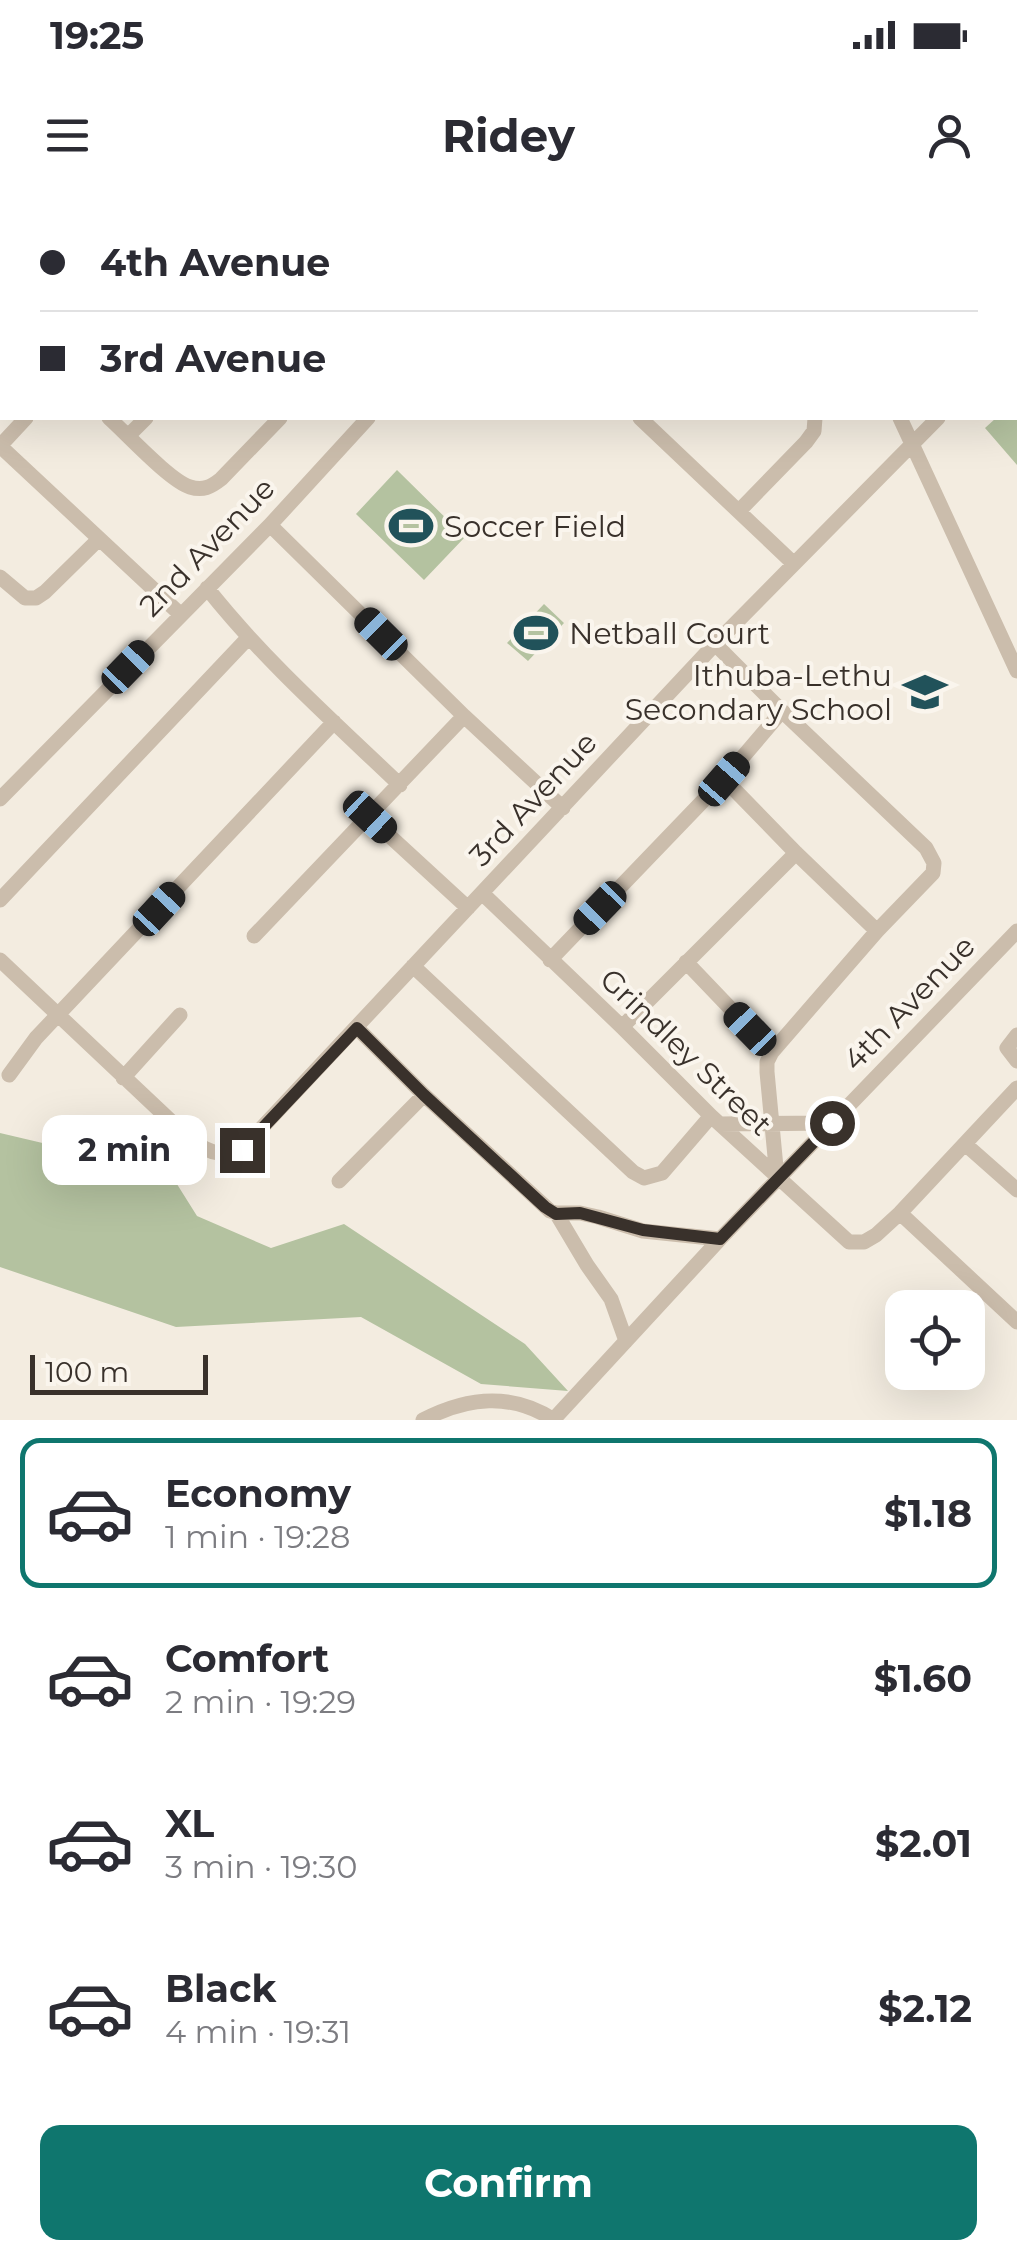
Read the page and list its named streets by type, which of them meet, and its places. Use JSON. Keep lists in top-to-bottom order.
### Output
{
  "streets": {
    "street": [
      "2nd Avenue",
      "3rd Avenue",
      "4th Avenue",
      "Grindley Street"
    ]
  },
  "crossings": [
    ["3rd Avenue", "Grindley Street"],
    ["4th Avenue", "Grindley Street"]
  ],
  "places": {
    "sports": ["Soccer Field", "Netball Court"],
    "school or university": ["Ithuba-Lethu Secondary School"]
  },
  "scale_bar": "100 m",
  "page": {
    "status": "19:25",
    "header": "Ridey",
    "banner": ["4th Avenue", "3rd Avenue"],
    "bubble": "2 min",
    "scale": "100 m",
    "list": [
      {
        "name": "Economy",
        "note": "1 min · 19:28",
        "value": "$1.18"
      },
      {
        "name": "Comfort",
        "note": "2 min · 19:29",
        "value": "$1.60"
      },
      {
        "name": "XL",
        "note": "3 min · 19:30",
        "value": "$2.01"
      },
      {
        "name": "Black",
        "note": "4 min · 19:31",
        "value": "$2.12"
      }
    ],
    "buttons": "Confirm"
  }
}
